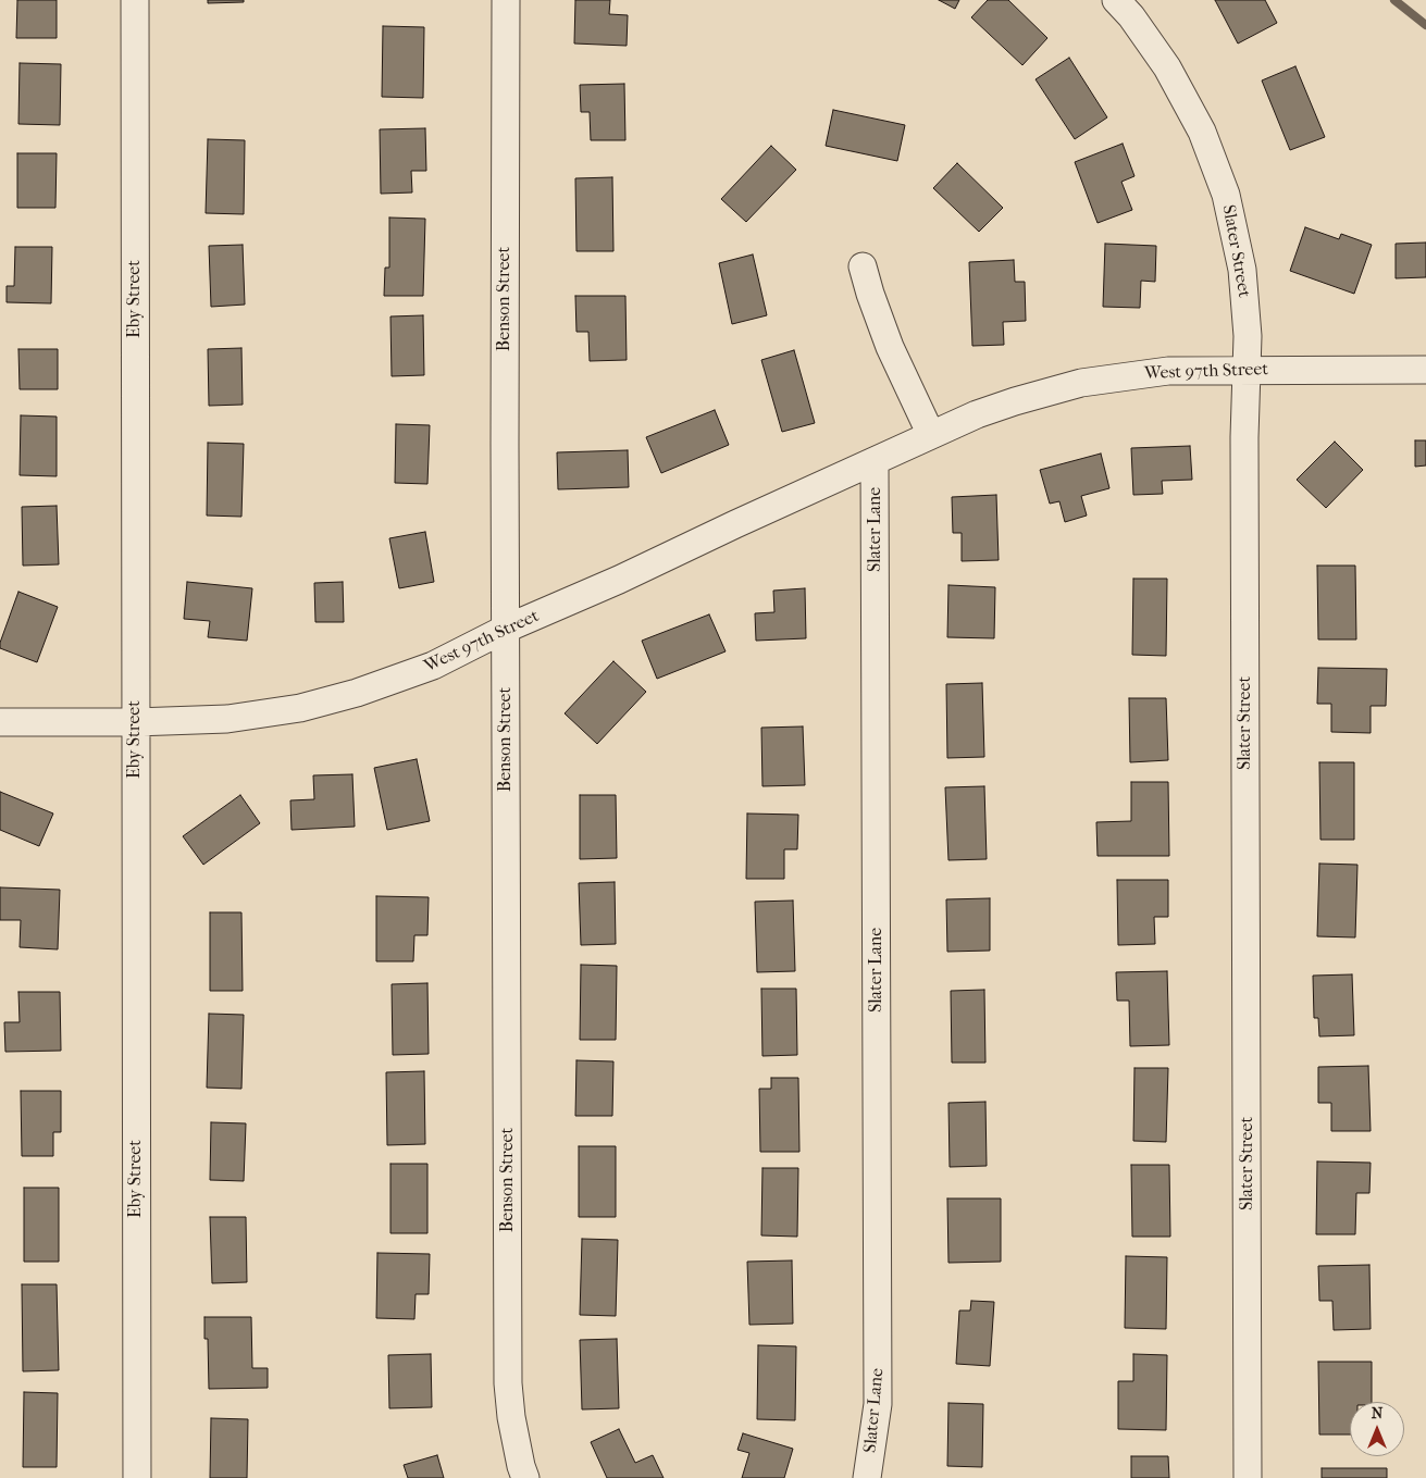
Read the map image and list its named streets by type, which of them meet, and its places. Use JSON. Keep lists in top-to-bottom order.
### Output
{
  "streets": {
    "street": [
      "Slater Street",
      "Eby Street",
      "Benson Street",
      "West 97th Street",
      "Slater Lane"
    ]
  },
  "crossings": [
    ["Slater Street", "West 97th Street"],
    ["Eby Street", "West 97th Street"],
    ["Benson Street", "West 97th Street"],
    ["West 97th Street", "Slater Lane"]
  ],
  "north": "top"
}
